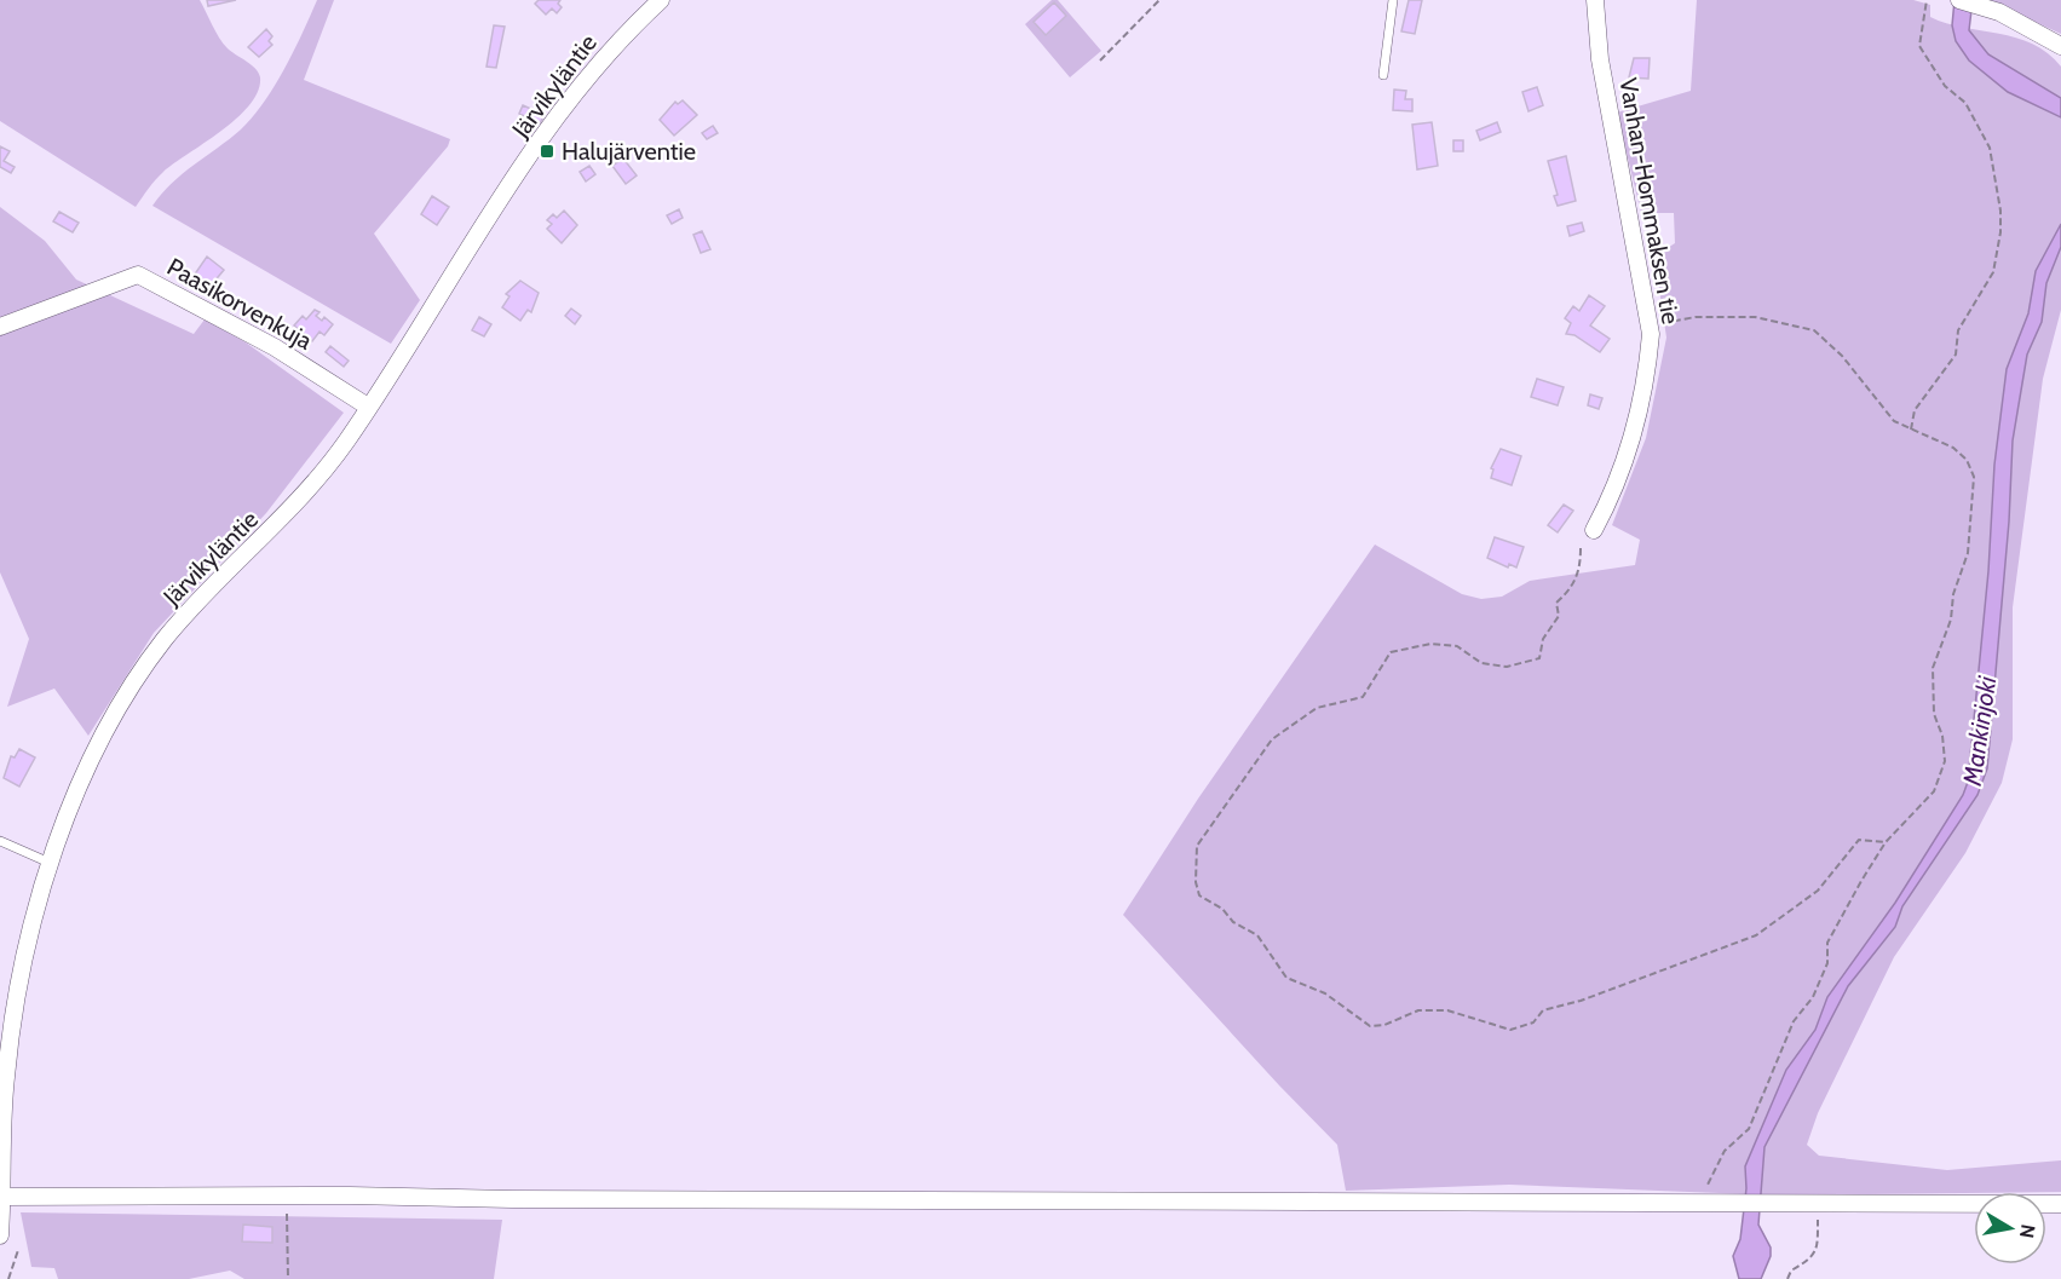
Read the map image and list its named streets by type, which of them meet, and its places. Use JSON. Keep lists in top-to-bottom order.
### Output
{
  "streets": {
    "street": ["Järvikyläntie", "Vanhan-Hommaksen tie", "Paasikorvenkuja"]
  },
  "crossings": [
    ["Järvikyläntie", "Paasikorvenkuja"]
  ],
  "water": ["Mankinjoki"],
  "places": {
    "transit": ["Halujärventie"]
  },
  "north": "right"
}
